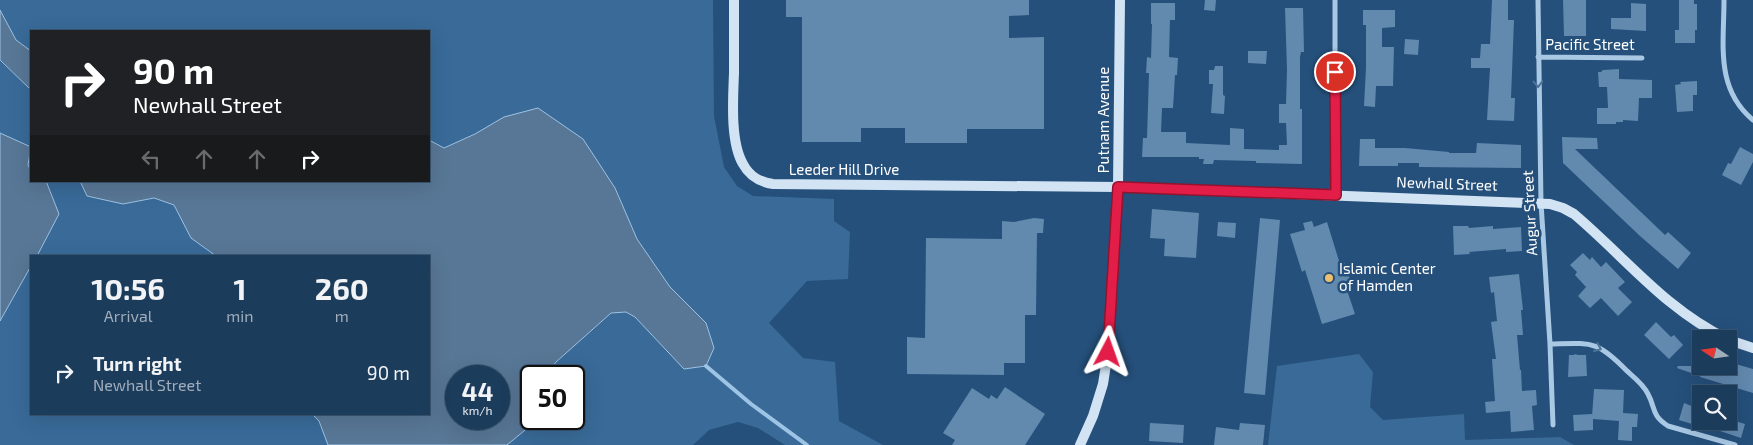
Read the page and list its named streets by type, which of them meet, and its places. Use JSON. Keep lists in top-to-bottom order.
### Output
{
  "streets": {
    "street": [
      "Pacific Street",
      "Putnam Avenue",
      "Leeder Hill Drive",
      "Newhall Street",
      "Augur Street"
    ]
  },
  "crossings": [
    ["Pacific Street", "Augur Street"],
    ["Putnam Avenue", "Leeder Hill Drive"],
    ["Putnam Avenue", "Newhall Street"],
    ["Leeder Hill Drive", "Newhall Street"],
    ["Newhall Street", "Augur Street"]
  ],
  "places": ["Islamic Center of Hamden"],
  "north": "left",
  "page": {
    "turn": ["90 m", "Newhall Street"],
    "eta": [
      "10:56",
      "Arrival",
      "1",
      "min",
      "260",
      "m"
    ],
    "list": [
      {
        "name": "Turn right",
        "note": "Newhall Street",
        "value": "90 m"
      }
    ],
    "speed": "44 km/h",
    "limit": "50"
  }
}
